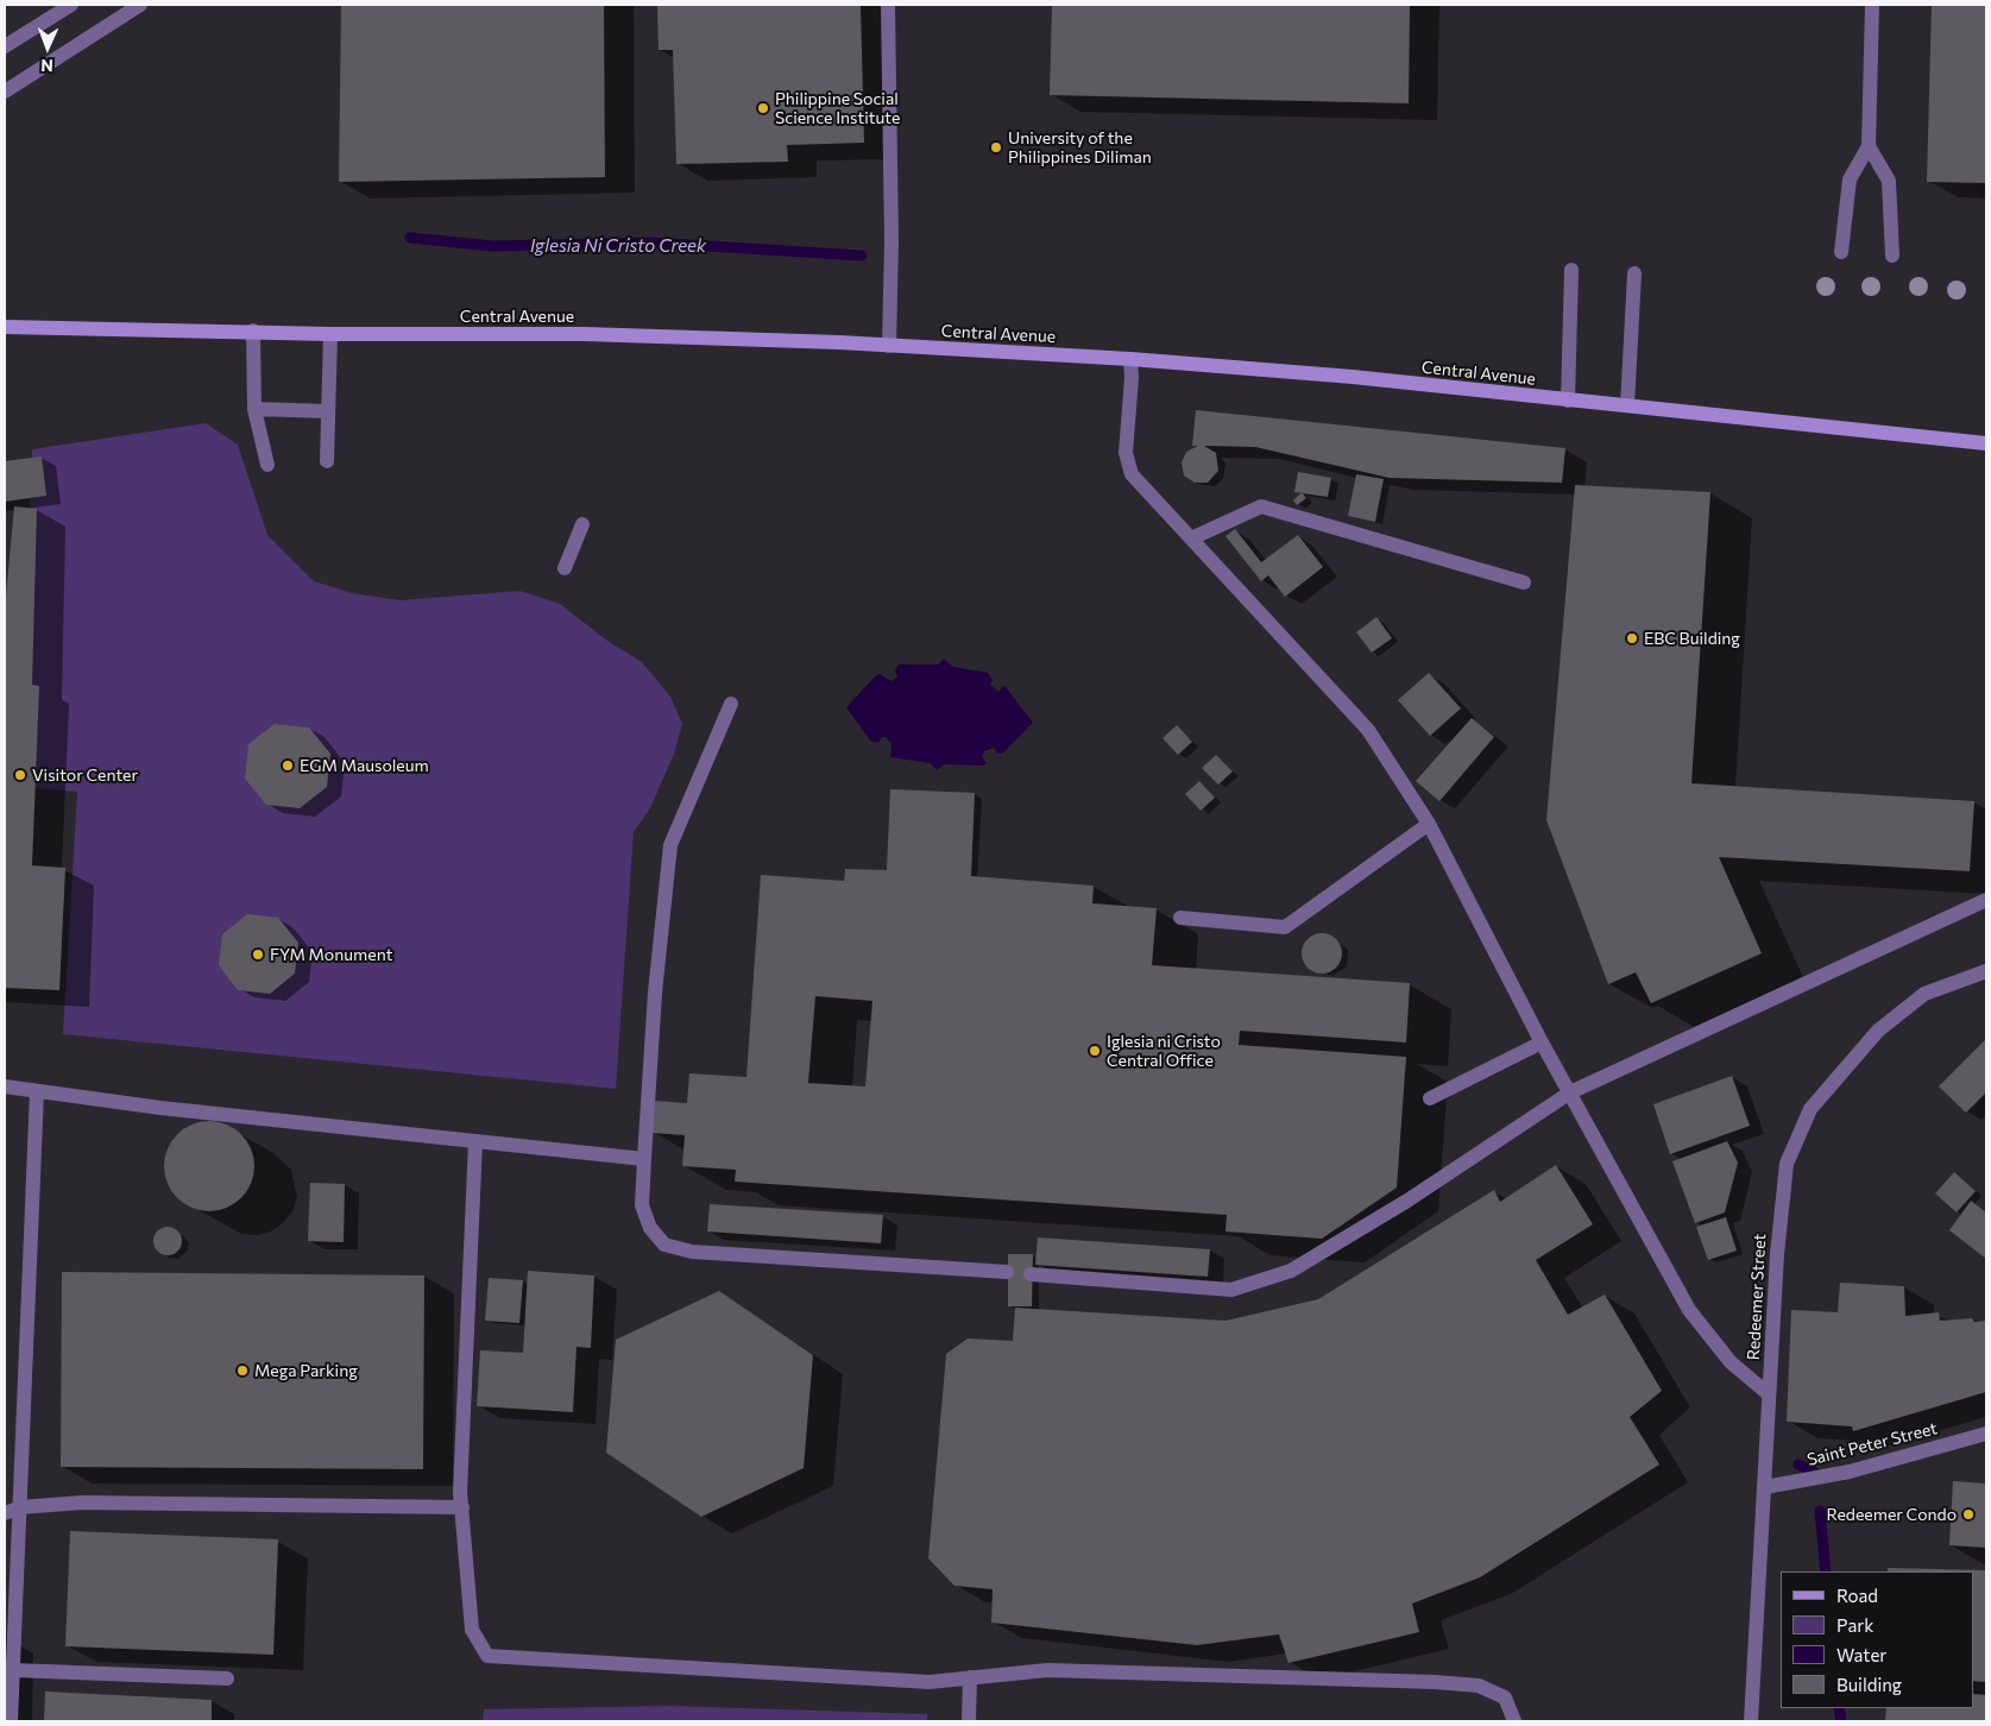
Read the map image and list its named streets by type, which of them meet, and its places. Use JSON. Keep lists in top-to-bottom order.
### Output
{
  "streets": {
    "main road": ["Central Avenue"],
    "street": ["Redeemer Street", "Saint Peter Street"]
  },
  "crossings": [
    ["Redeemer Street", "Saint Peter Street"]
  ],
  "water": ["Iglesia Ni Cristo Creek"],
  "places": [
    "Philippine Social Science Institute",
    "University of the Philippines Diliman",
    "EBC Building",
    "EGM Mausoleum",
    "Visitor Center",
    "FYM Monument",
    "Iglesia ni Cristo Central Office",
    "Mega Parking",
    "Redeemer Condo"
  ],
  "legend": [
    "Road",
    "Park",
    "Water",
    "Building"
  ],
  "north": "bottom"
}
